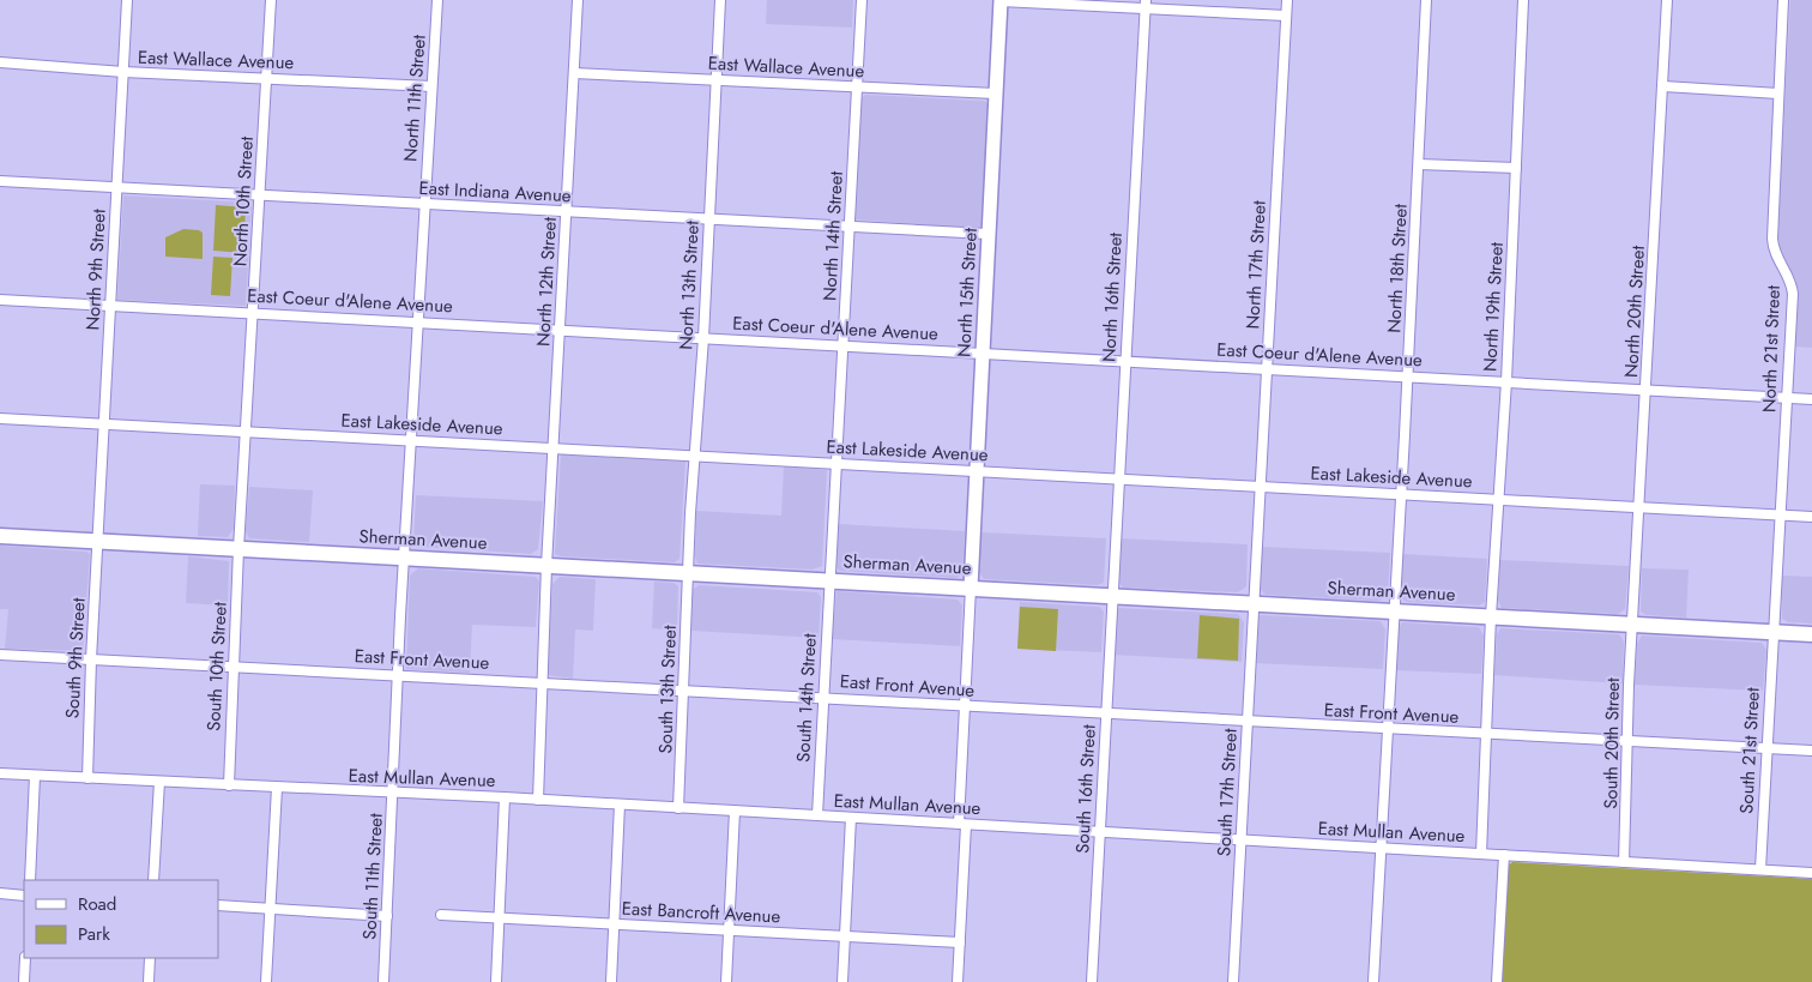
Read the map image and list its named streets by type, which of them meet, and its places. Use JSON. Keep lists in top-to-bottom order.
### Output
{
  "streets": {
    "main road": ["North 15th Street", "Sherman Avenue"],
    "street": [
      "East Wallace Avenue",
      "North 11th Street",
      "East Indiana Avenue",
      "North 10th Street",
      "North 14th Street",
      "North 17th Street",
      "North 18th Street",
      "North 9th Street",
      "North 12th Street",
      "North 13th Street",
      "North 16th Street",
      "East Coeur d'Alene Avenue",
      "North 19th Street",
      "North 20th Street",
      "North 21st Street",
      "East Lakeside Avenue",
      "South 9th Street",
      "East Front Avenue",
      "South 10th Street",
      "South 13th Street",
      "South 14th Street",
      "South 20th Street",
      "South 21st Street",
      "East Mullan Avenue",
      "South 16th Street",
      "South 17th Street",
      "South 11th Street",
      "East Bancroft Avenue"
    ]
  },
  "crossings": [
    ["East Wallace Avenue", "North 11th Street"],
    ["East Wallace Avenue", "North 10th Street"],
    ["East Wallace Avenue", "North 14th Street"],
    ["East Wallace Avenue", "North 9th Street"],
    ["East Wallace Avenue", "North 12th Street"],
    ["East Wallace Avenue", "North 13th Street"],
    ["East Wallace Avenue", "North 15th Street"],
    ["North 11th Street", "East Indiana Avenue"],
    ["North 11th Street", "East Coeur d'Alene Avenue"],
    ["North 11th Street", "East Lakeside Avenue"],
    ["North 11th Street", "Sherman Avenue"],
    ["North 11th Street", "South 11th Street"],
    ["East Indiana Avenue", "North 10th Street"],
    ["East Indiana Avenue", "North 14th Street"],
    ["East Indiana Avenue", "North 9th Street"],
    ["East Indiana Avenue", "North 12th Street"],
    ["East Indiana Avenue", "North 13th Street"],
    ["East Indiana Avenue", "North 15th Street"],
    ["North 10th Street", "East Coeur d'Alene Avenue"],
    ["North 10th Street", "East Lakeside Avenue"],
    ["North 10th Street", "Sherman Avenue"],
    ["North 10th Street", "South 10th Street"],
    ["North 14th Street", "East Coeur d'Alene Avenue"],
    ["North 14th Street", "East Lakeside Avenue"],
    ["North 14th Street", "Sherman Avenue"],
    ["North 14th Street", "South 14th Street"],
    ["North 17th Street", "East Coeur d'Alene Avenue"],
    ["North 17th Street", "East Lakeside Avenue"],
    ["North 17th Street", "Sherman Avenue"],
    ["North 17th Street", "South 17th Street"],
    ["North 18th Street", "East Coeur d'Alene Avenue"],
    ["North 18th Street", "East Lakeside Avenue"],
    ["North 18th Street", "Sherman Avenue"],
    ["North 18th Street", "East Front Avenue"],
    ["North 18th Street", "East Mullan Avenue"],
    ["North 9th Street", "East Coeur d'Alene Avenue"],
    ["North 9th Street", "East Lakeside Avenue"],
    ["North 9th Street", "Sherman Avenue"],
    ["North 9th Street", "South 9th Street"],
    ["North 12th Street", "East Coeur d'Alene Avenue"],
    ["North 12th Street", "East Lakeside Avenue"],
    ["North 12th Street", "Sherman Avenue"],
    ["North 12th Street", "East Front Avenue"],
    ["North 12th Street", "East Mullan Avenue"],
    ["North 13th Street", "East Coeur d'Alene Avenue"],
    ["North 13th Street", "East Lakeside Avenue"],
    ["North 13th Street", "Sherman Avenue"],
    ["North 13th Street", "South 13th Street"],
    ["North 15th Street", "East Coeur d'Alene Avenue"],
    ["North 15th Street", "East Lakeside Avenue"],
    ["North 15th Street", "Sherman Avenue"],
    ["North 16th Street", "East Coeur d'Alene Avenue"],
    ["North 16th Street", "East Lakeside Avenue"],
    ["North 16th Street", "Sherman Avenue"],
    ["North 16th Street", "South 16th Street"],
    ["East Coeur d'Alene Avenue", "North 19th Street"],
    ["East Coeur d'Alene Avenue", "North 20th Street"],
    ["East Coeur d'Alene Avenue", "North 21st Street"],
    ["North 19th Street", "East Lakeside Avenue"],
    ["North 19th Street", "Sherman Avenue"],
    ["North 19th Street", "East Front Avenue"],
    ["North 19th Street", "East Mullan Avenue"],
    ["North 20th Street", "East Lakeside Avenue"],
    ["North 20th Street", "Sherman Avenue"],
    ["North 20th Street", "South 20th Street"],
    ["North 21st Street", "East Lakeside Avenue"],
    ["North 21st Street", "Sherman Avenue"],
    ["North 21st Street", "South 21st Street"],
    ["Sherman Avenue", "South 9th Street"],
    ["Sherman Avenue", "South 10th Street"],
    ["Sherman Avenue", "South 13th Street"],
    ["Sherman Avenue", "South 14th Street"],
    ["Sherman Avenue", "South 20th Street"],
    ["Sherman Avenue", "South 21st Street"],
    ["Sherman Avenue", "South 16th Street"],
    ["Sherman Avenue", "South 17th Street"],
    ["Sherman Avenue", "South 11th Street"],
    ["South 9th Street", "East Front Avenue"],
    ["South 9th Street", "East Mullan Avenue"],
    ["East Front Avenue", "South 10th Street"],
    ["East Front Avenue", "South 13th Street"],
    ["East Front Avenue", "South 14th Street"],
    ["East Front Avenue", "South 20th Street"],
    ["East Front Avenue", "South 21st Street"],
    ["East Front Avenue", "South 16th Street"],
    ["East Front Avenue", "South 17th Street"],
    ["East Front Avenue", "South 11th Street"],
    ["South 10th Street", "East Mullan Avenue"],
    ["South 13th Street", "East Mullan Avenue"],
    ["South 14th Street", "East Mullan Avenue"],
    ["South 20th Street", "East Mullan Avenue"],
    ["South 21st Street", "East Mullan Avenue"],
    ["East Mullan Avenue", "South 16th Street"],
    ["East Mullan Avenue", "South 17th Street"],
    ["East Mullan Avenue", "South 11th Street"]
  ],
  "legend": ["Road", "Park"]
}
